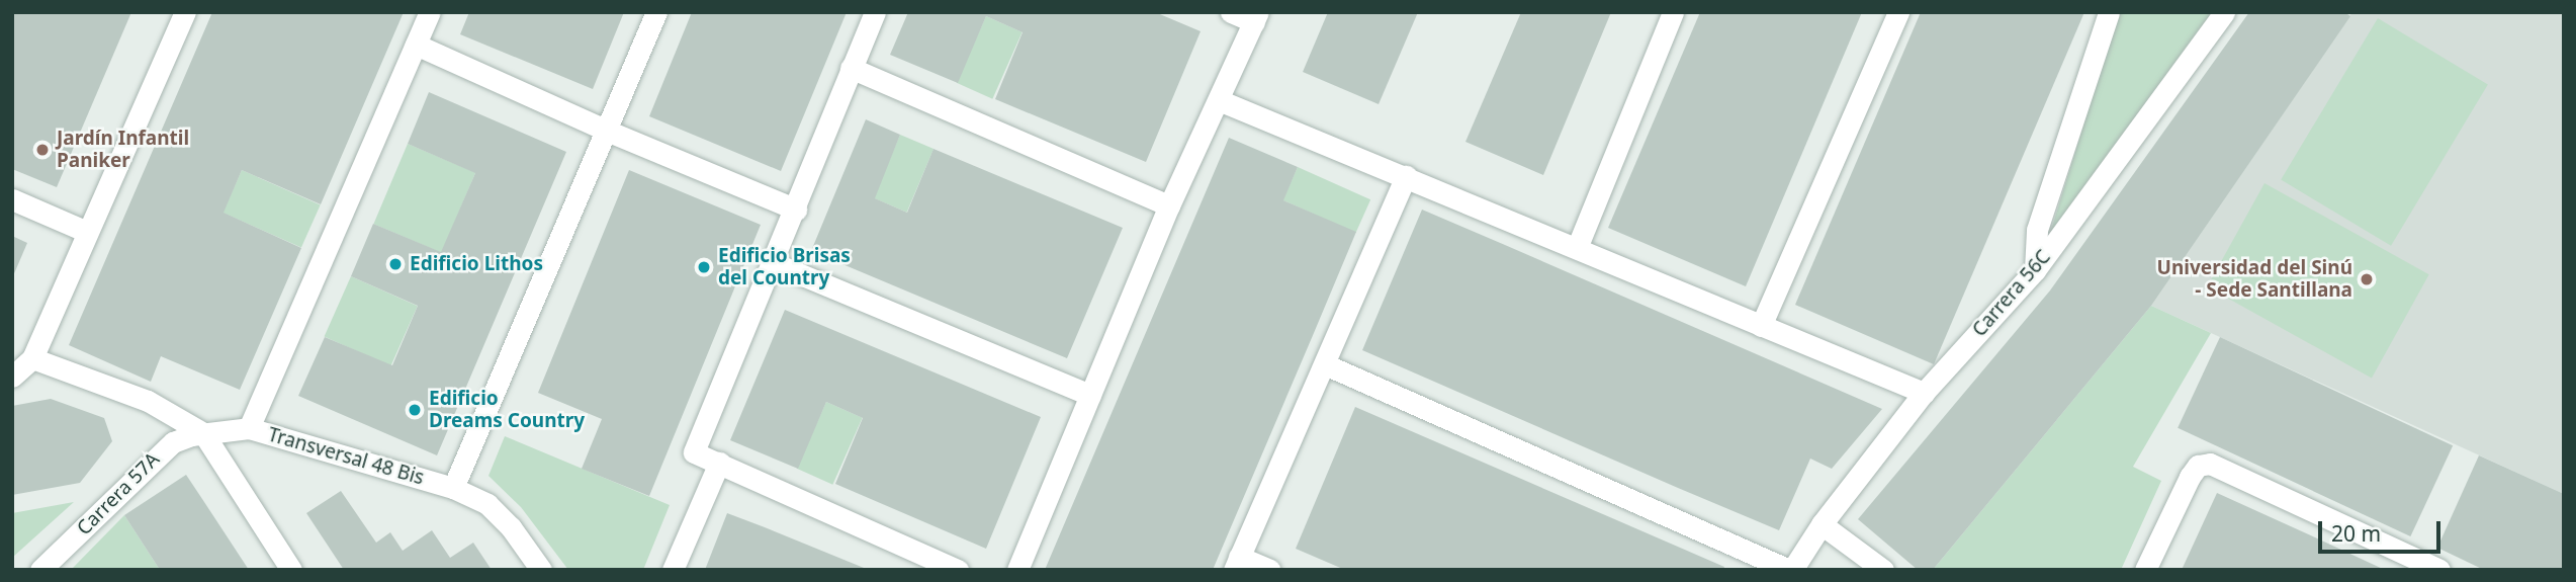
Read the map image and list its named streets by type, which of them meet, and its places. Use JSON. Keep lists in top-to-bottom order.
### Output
{
  "streets": {
    "street": ["Carrera 56C", "Transversal 48 Bis", "Carrera 57A"]
  },
  "crossings": [
    ["Transversal 48 Bis", "Carrera 57A"]
  ],
  "places": [
    "Jardín Infantil Paniker",
    "Edificio Lithos",
    "Edificio Brisas del Country",
    "Universidad del Sinú - Sede Santillana",
    "Edificio Dreams Country"
  ],
  "scale_bar": "20 m"
}
